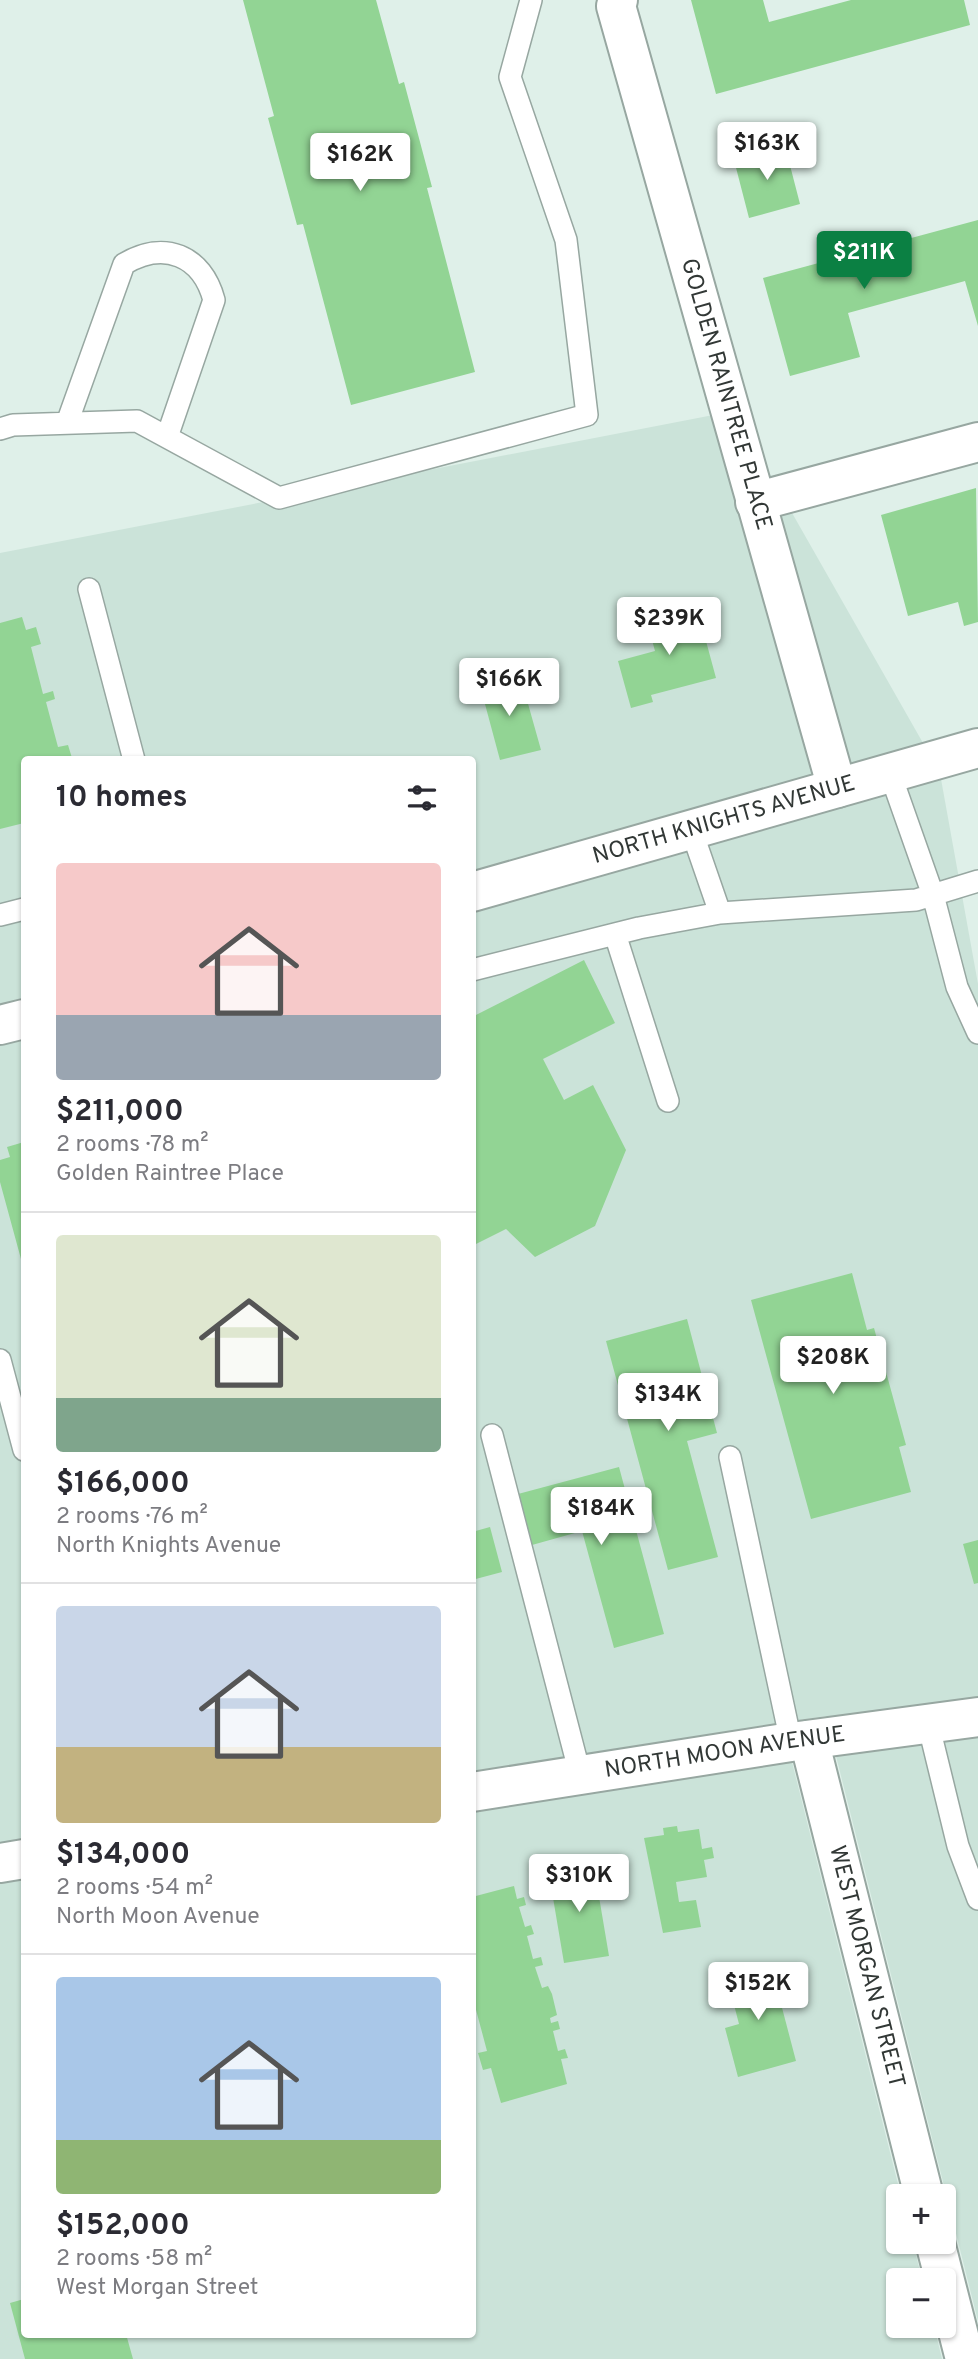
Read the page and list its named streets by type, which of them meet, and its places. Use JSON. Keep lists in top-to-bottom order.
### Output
{
  "streets": {
    "street": [
      "GOLDEN RAINTREE PLACE",
      "NORTH KNIGHTS AVENUE",
      "NORTH MOON AVENUE",
      "WEST MORGAN STREET"
    ]
  },
  "crossings": [
    ["GOLDEN RAINTREE PLACE", "NORTH KNIGHTS AVENUE"],
    ["NORTH MOON AVENUE", "WEST MORGAN STREET"]
  ],
  "page": {
    "price": [
      "$163K",
      "$162K",
      "$211K",
      "$239K",
      "$166K",
      "$208K",
      "$134K",
      "$184K",
      "$310K",
      "$152K"
    ],
    "heading": "10 homes",
    "list": [
      {
        "name": "$211,000",
        "note": "2 rooms · 78 m² · Golden Raintree Place"
      },
      {
        "name": "$166,000",
        "note": "2 rooms · 76 m² · North Knights Avenue"
      },
      {
        "name": "$134,000",
        "note": "2 rooms · 54 m² · North Moon Avenue"
      },
      {
        "name": "$152,000",
        "note": "2 rooms · 58 m² · West Morgan Street"
      }
    ],
    "map_buttons": ["+", "−"]
  }
}
